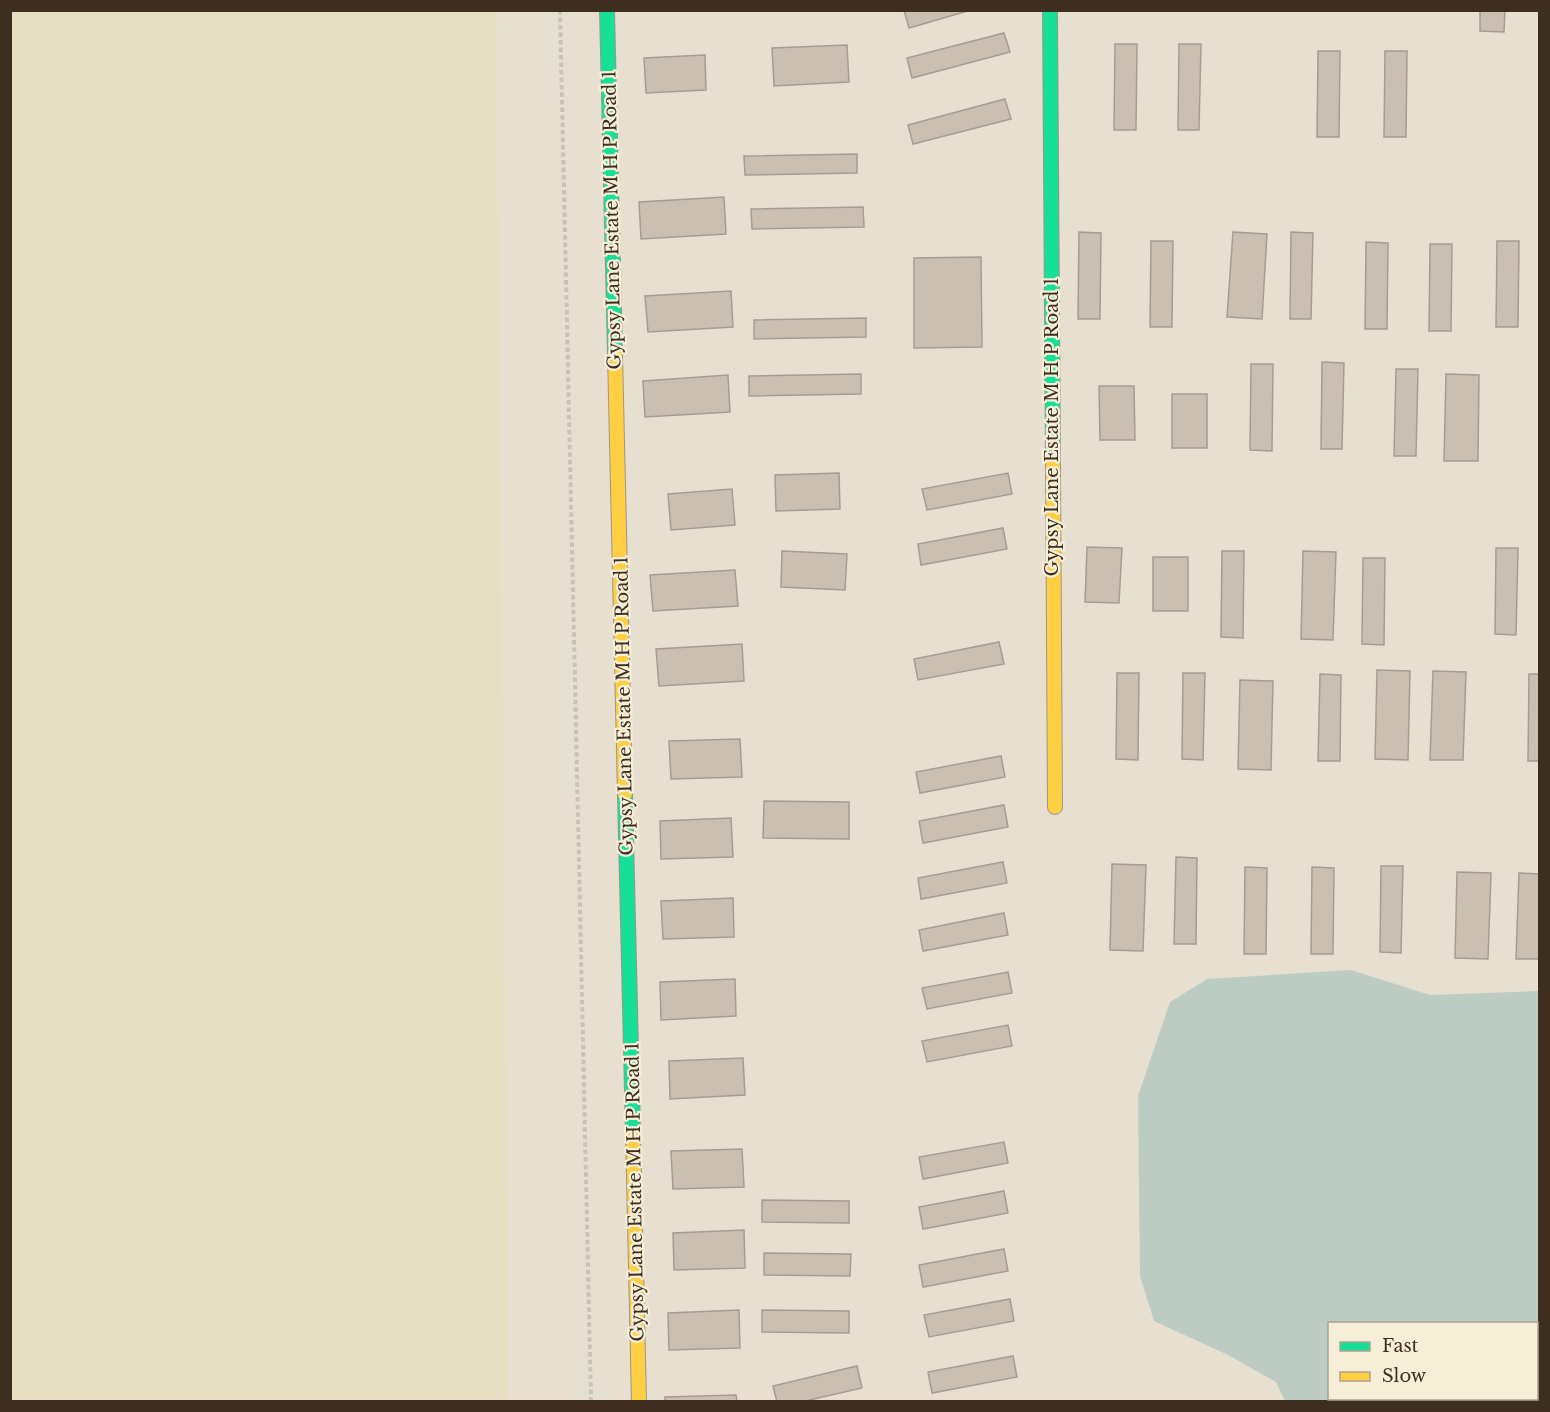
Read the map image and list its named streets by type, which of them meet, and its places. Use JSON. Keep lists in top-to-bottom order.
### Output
{
  "streets": {
    "street": ["Gypsy Lane Estate M H P Road 1"]
  },
  "legend": ["Fast", "Slow"]
}
